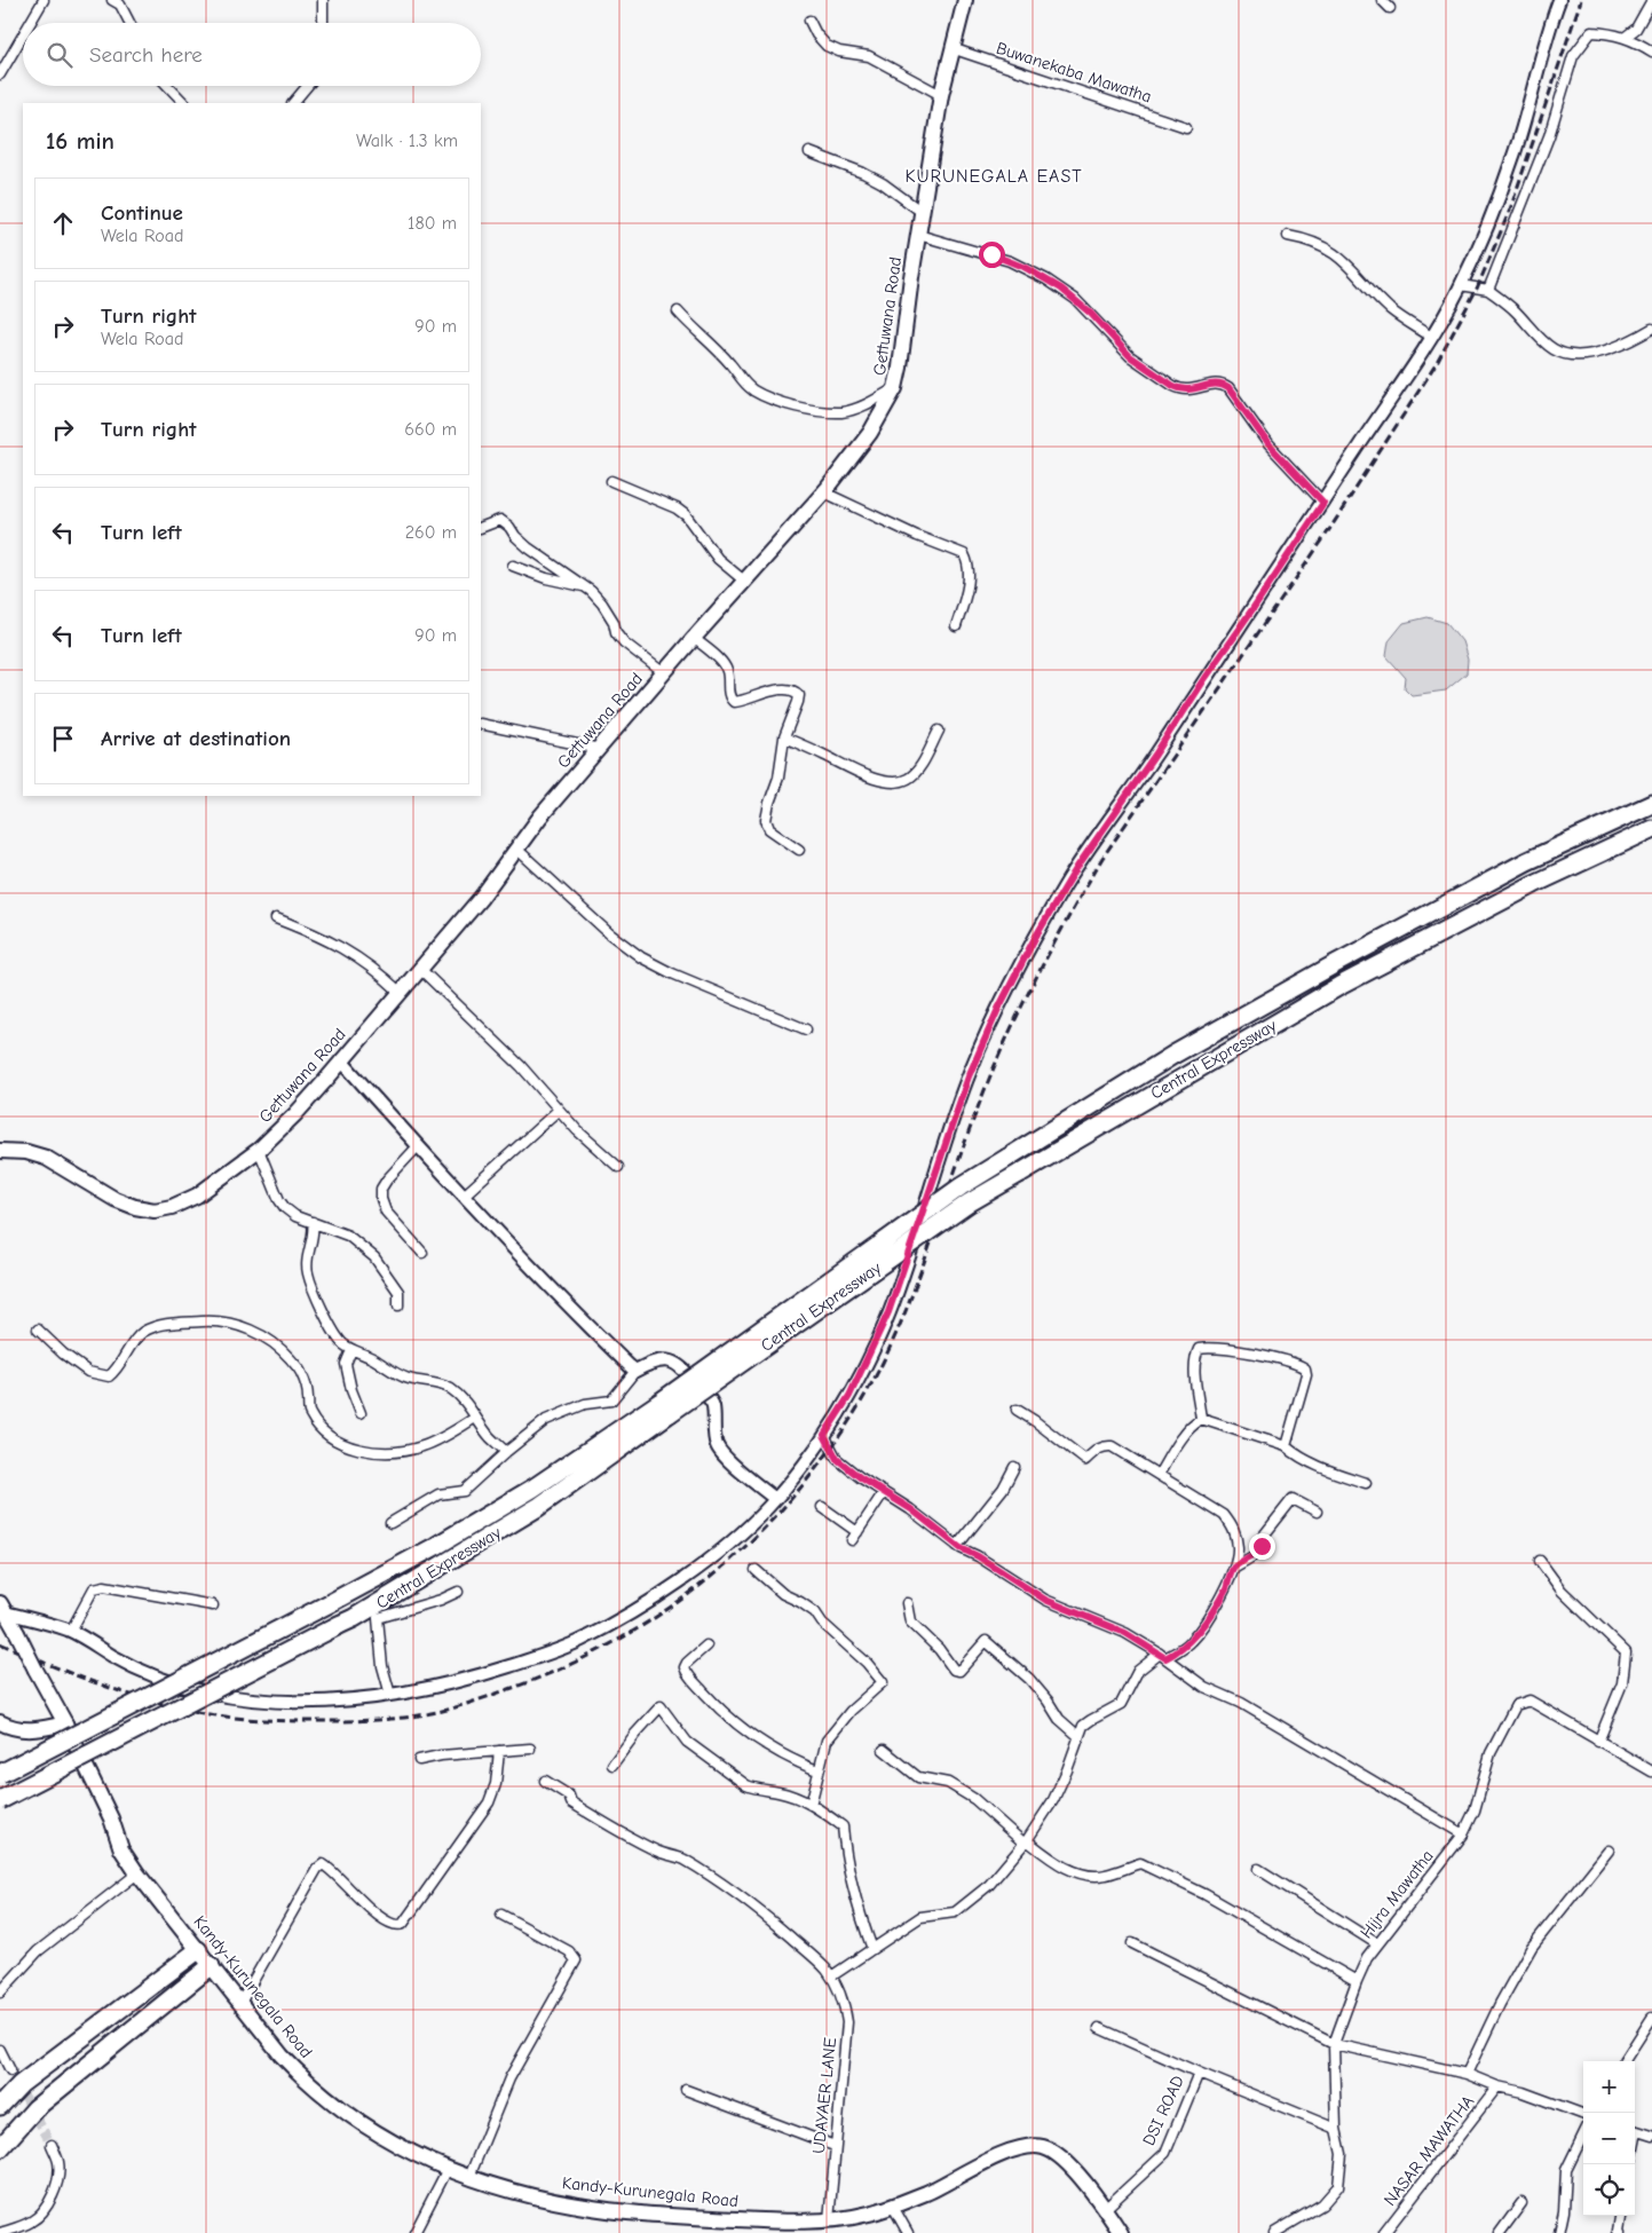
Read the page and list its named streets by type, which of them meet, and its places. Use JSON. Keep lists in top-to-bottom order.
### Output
{
  "streets": {
    "highway": ["Central Expressway"],
    "main road": ["Gettuwana Road", "Kandy-Kurunegala Road"],
    "street": [
      "Buwanekaba Mawatha",
      "Hijra Mawatha",
      "UDAYAER LANE",
      "DSI ROAD",
      "NASAR MAWATHA"
    ]
  },
  "crossings": [
    ["Buwanekaba Mawatha", "Gettuwana Road"],
    ["Kandy-Kurunegala Road", "UDAYAER LANE"],
    ["Kandy-Kurunegala Road", "DSI ROAD"]
  ],
  "districts": ["KURUNEGALA EAST"],
  "page": {
    "search": "Search here",
    "heading": ["16 min", "Walk · 1.3 km"],
    "list": [
      ["Continue", "Wela Road", "180 m"],
      ["Turn right", "Wela Road", "90 m"],
      ["Turn right", "660 m"],
      ["Turn left", "260 m"],
      ["Turn left", "90 m"],
      "Arrive at destination"
    ],
    "map_buttons": ["+", "−"]
  }
}
